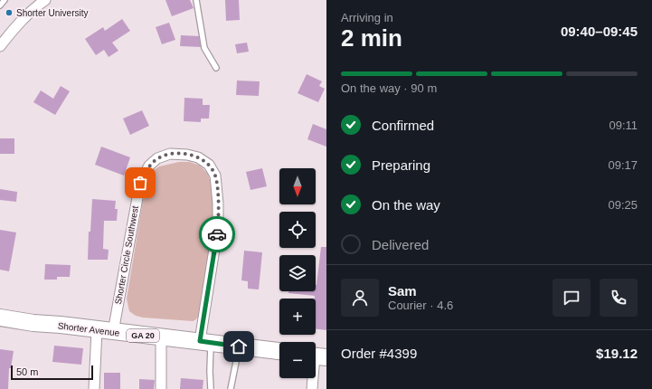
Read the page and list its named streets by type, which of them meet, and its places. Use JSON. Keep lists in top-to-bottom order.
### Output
{
  "streets": {
    "main road": ["Shorter Avenue", "GA 20"],
    "street": ["Shorter Circle Southwest"]
  },
  "crossings": [
    ["Shorter Circle Southwest", "Shorter Avenue"]
  ],
  "places": ["Shorter University"],
  "scale_bar": "50 m",
  "north": "bottom",
  "page": {
    "heading": ["2 min", "Arriving in", "09:40–09:45"],
    "panel": [
      "Sam",
      "Courier · 4.6",
      "Order #4399",
      "$19.12"
    ],
    "bar": "On the way · 90 m",
    "list": [
      ["Confirmed", "09:11"],
      ["Preparing", "09:17"],
      ["On the way", "09:25"],
      "Delivered"
    ],
    "map_buttons": ["+", "−"],
    "scale": "50 m"
  }
}
